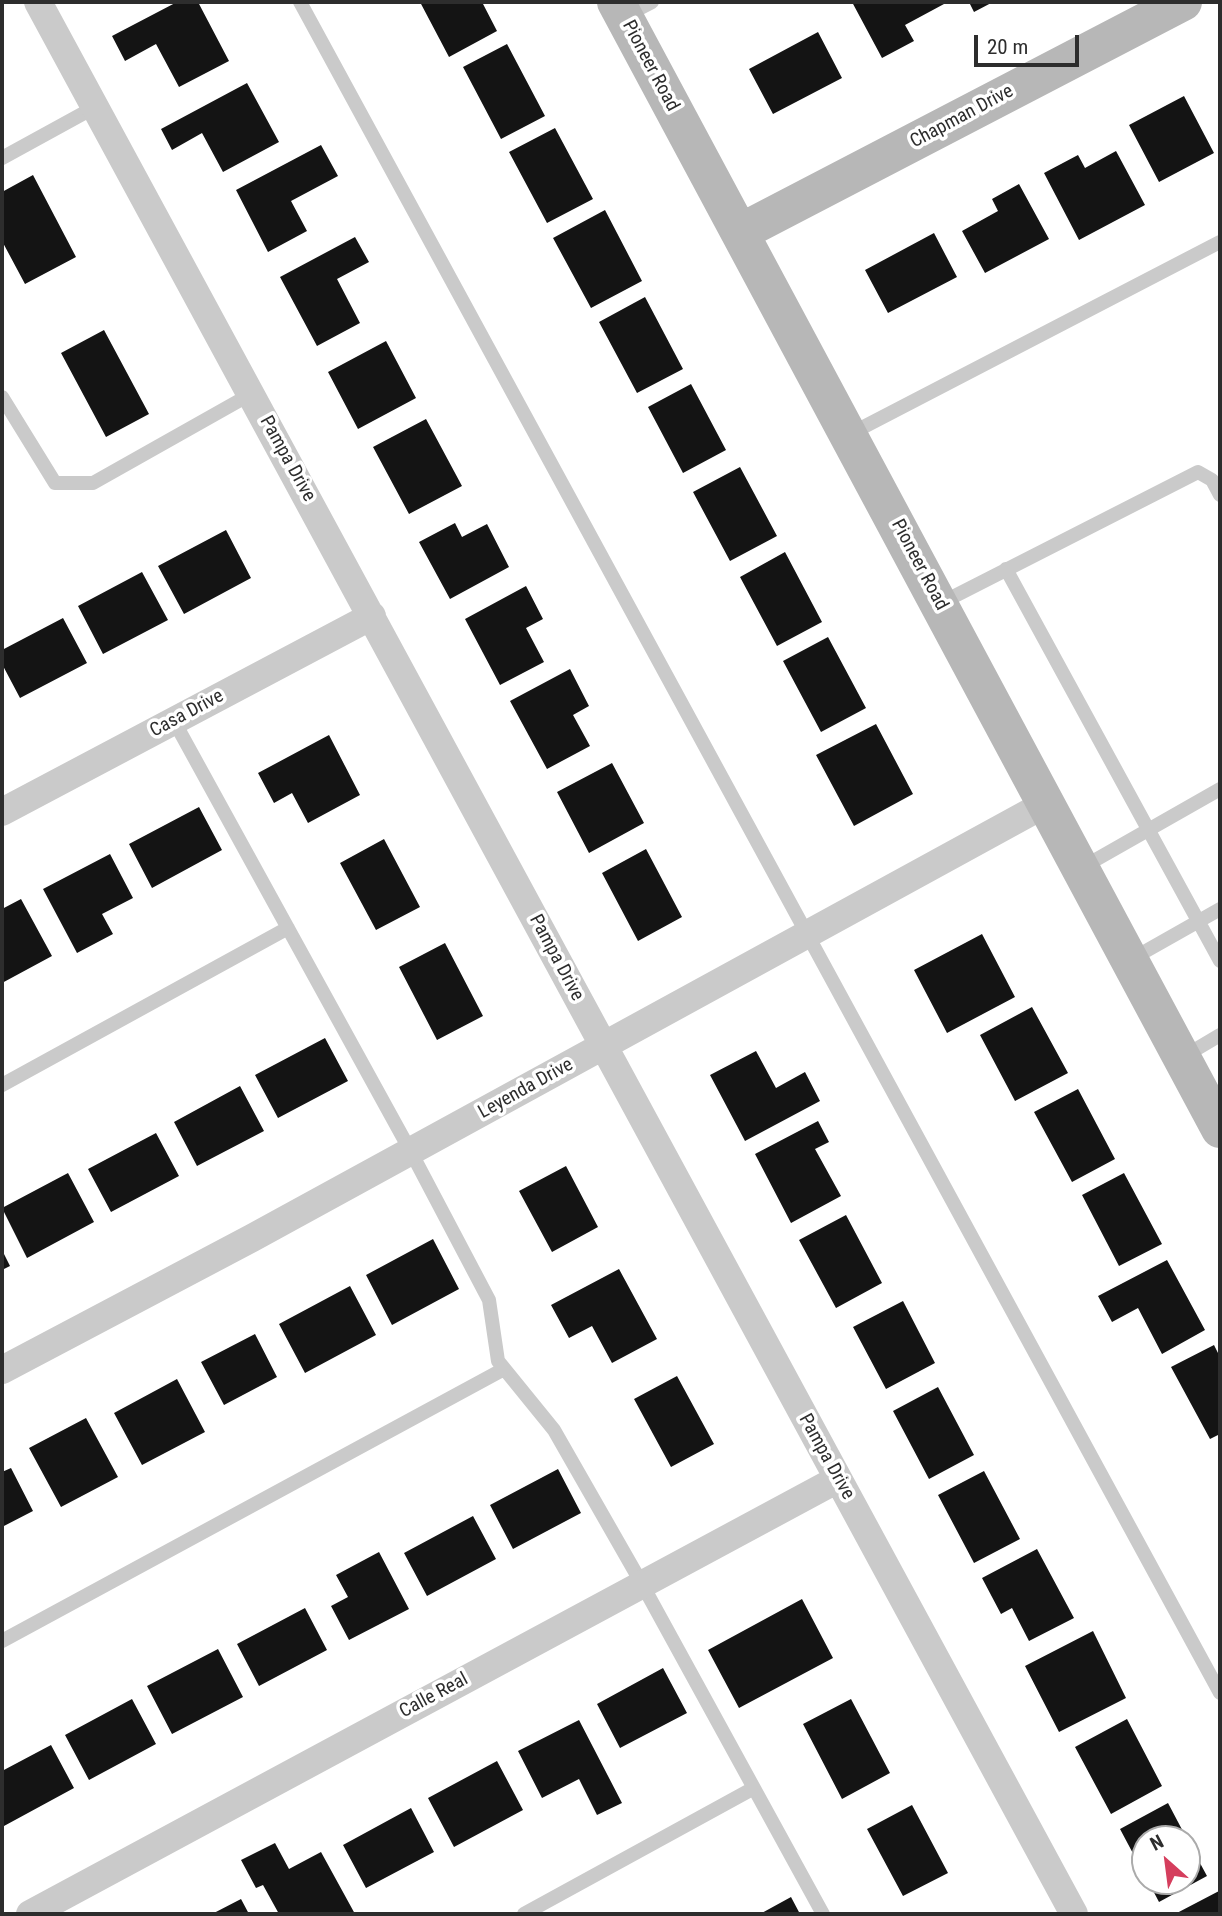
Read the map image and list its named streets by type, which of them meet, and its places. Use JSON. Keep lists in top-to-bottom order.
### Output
{
  "streets": {
    "main road": ["Pioneer Road", "Chapman Drive"],
    "street": [
      "Pampa Drive",
      "Casa Drive",
      "Leyenda Drive",
      "Calle Real"
    ]
  },
  "crossings": [
    ["Pioneer Road", "Chapman Drive"],
    ["Pioneer Road", "Leyenda Drive"],
    ["Pampa Drive", "Casa Drive"],
    ["Pampa Drive", "Leyenda Drive"],
    ["Pampa Drive", "Calle Real"]
  ],
  "scale_bar": "20 m",
  "north": "top left"
}
